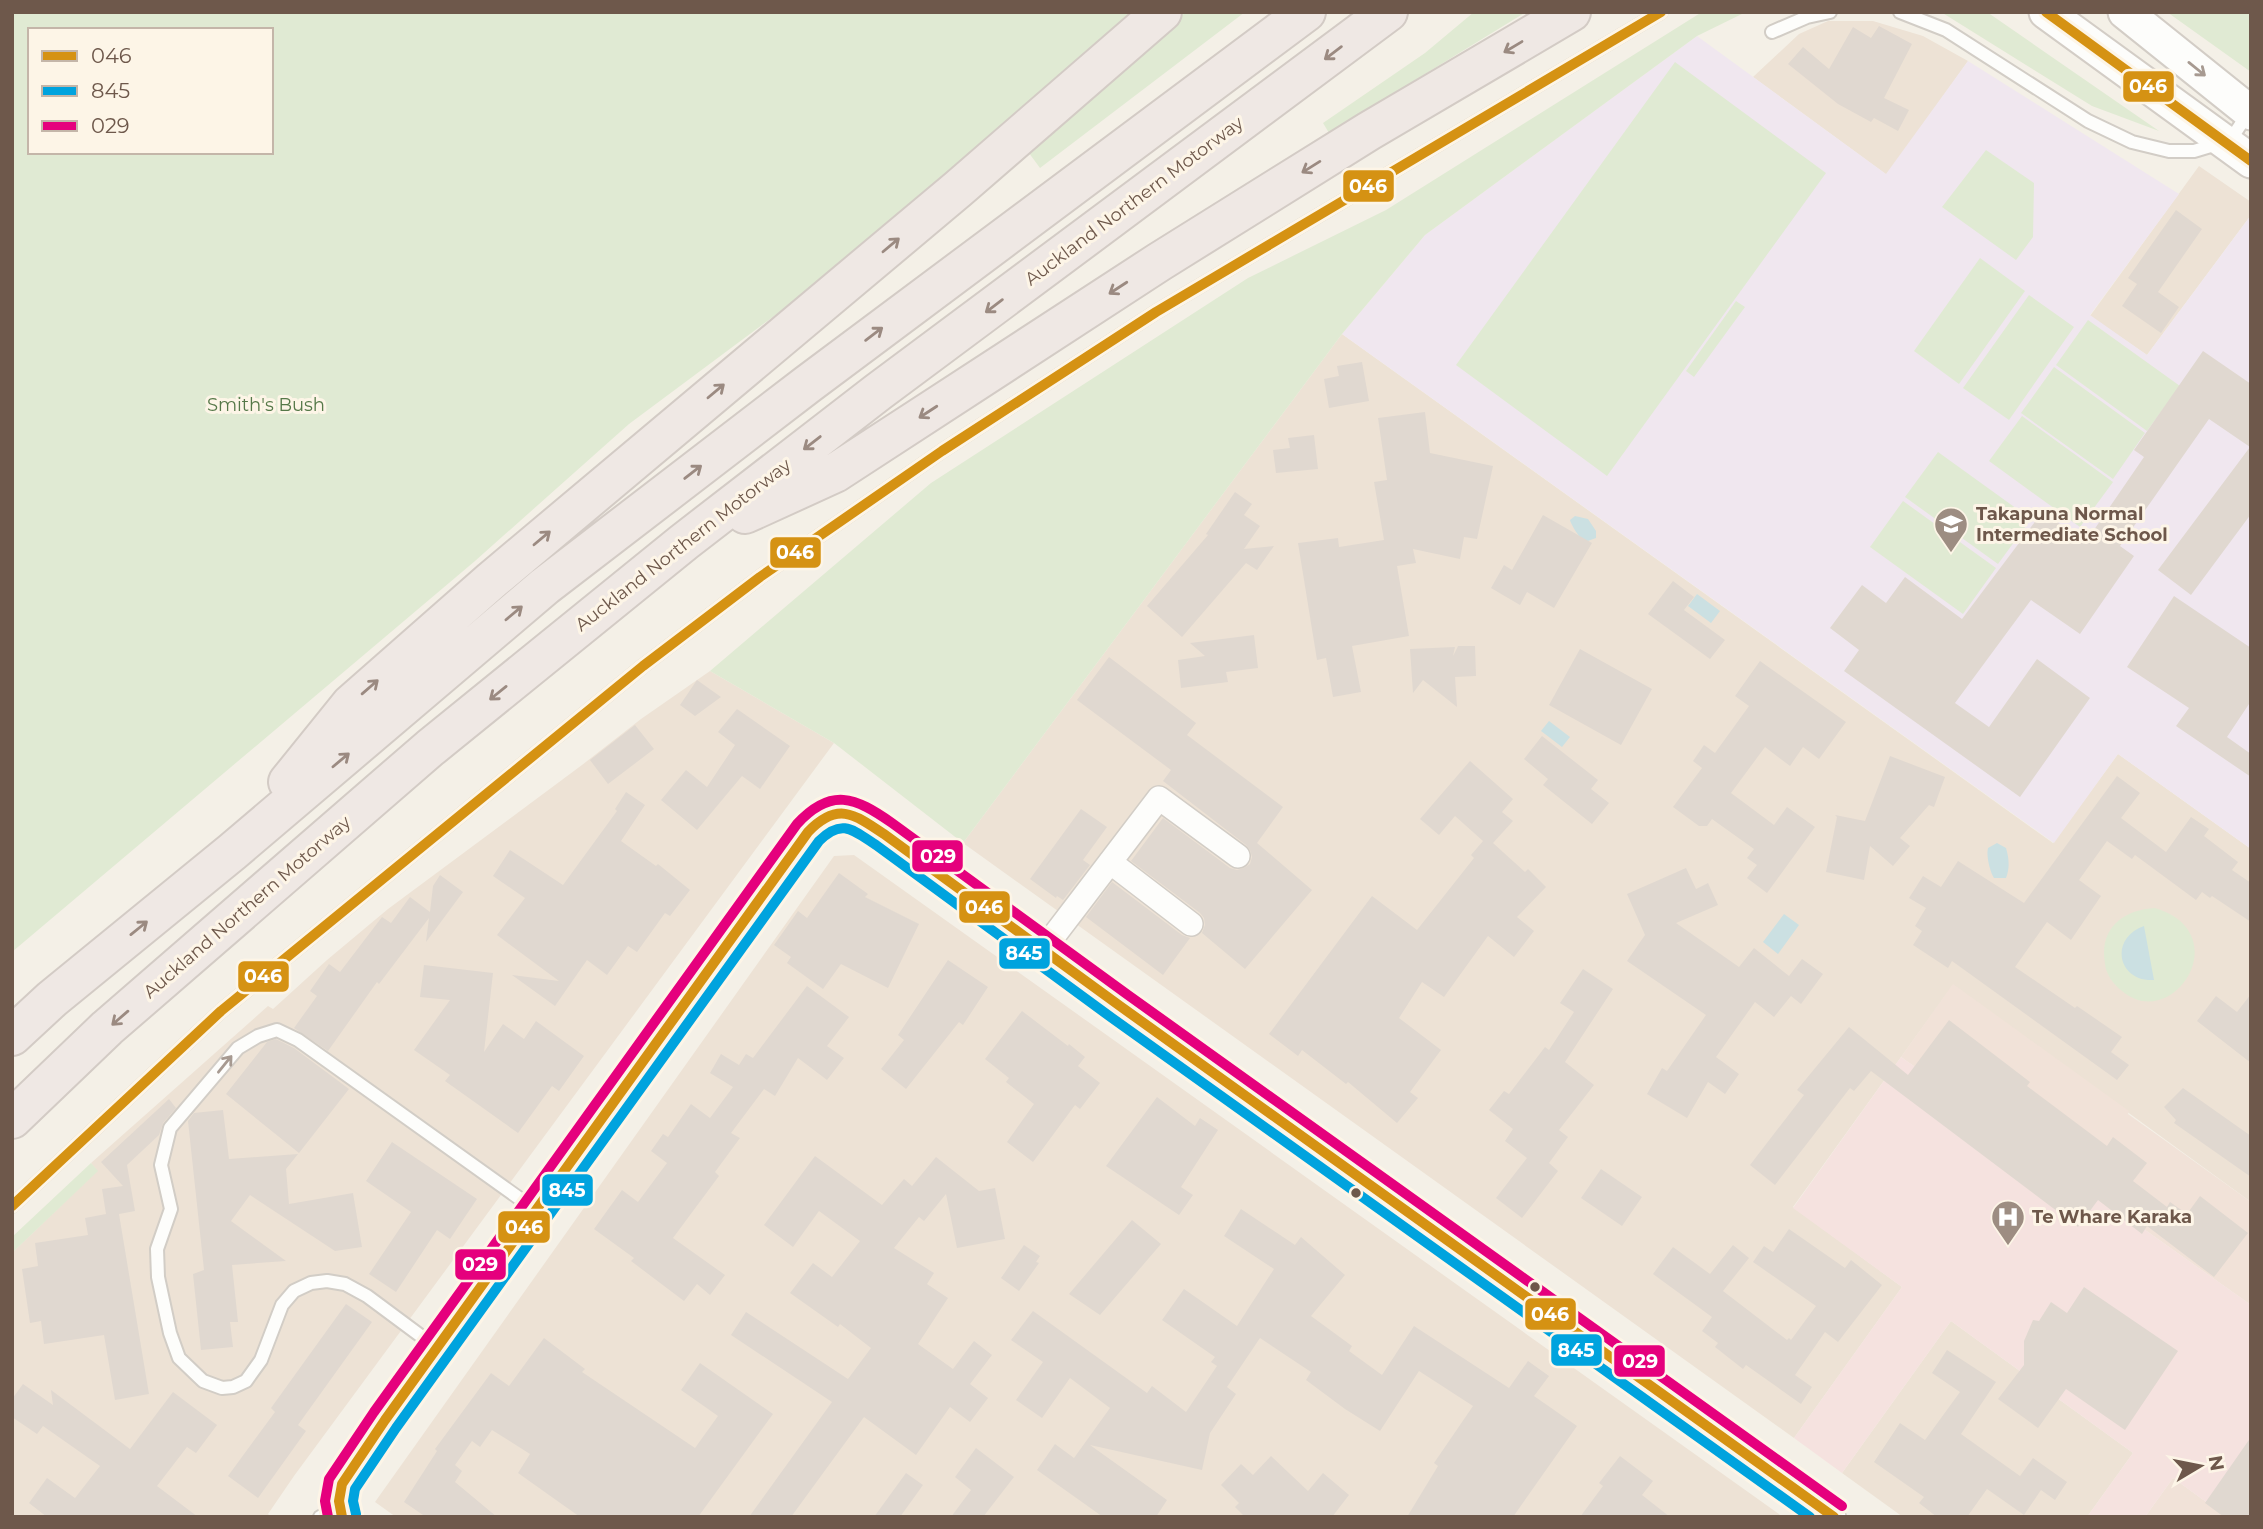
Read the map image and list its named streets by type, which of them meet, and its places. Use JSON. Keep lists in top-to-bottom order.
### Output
{
  "streets": {
    "highway": ["Auckland Northern Motorway"]
  },
  "parks": ["Smith's Bush"],
  "places": {
    "school or university": ["Takapuna Normal Intermediate School"],
    "hospital": ["Te Whare Karaka"]
  },
  "lines": ["transit line 046", "transit line 029", "transit line 845"],
  "legend": ["046", "845", "029"],
  "north": "right"
}
